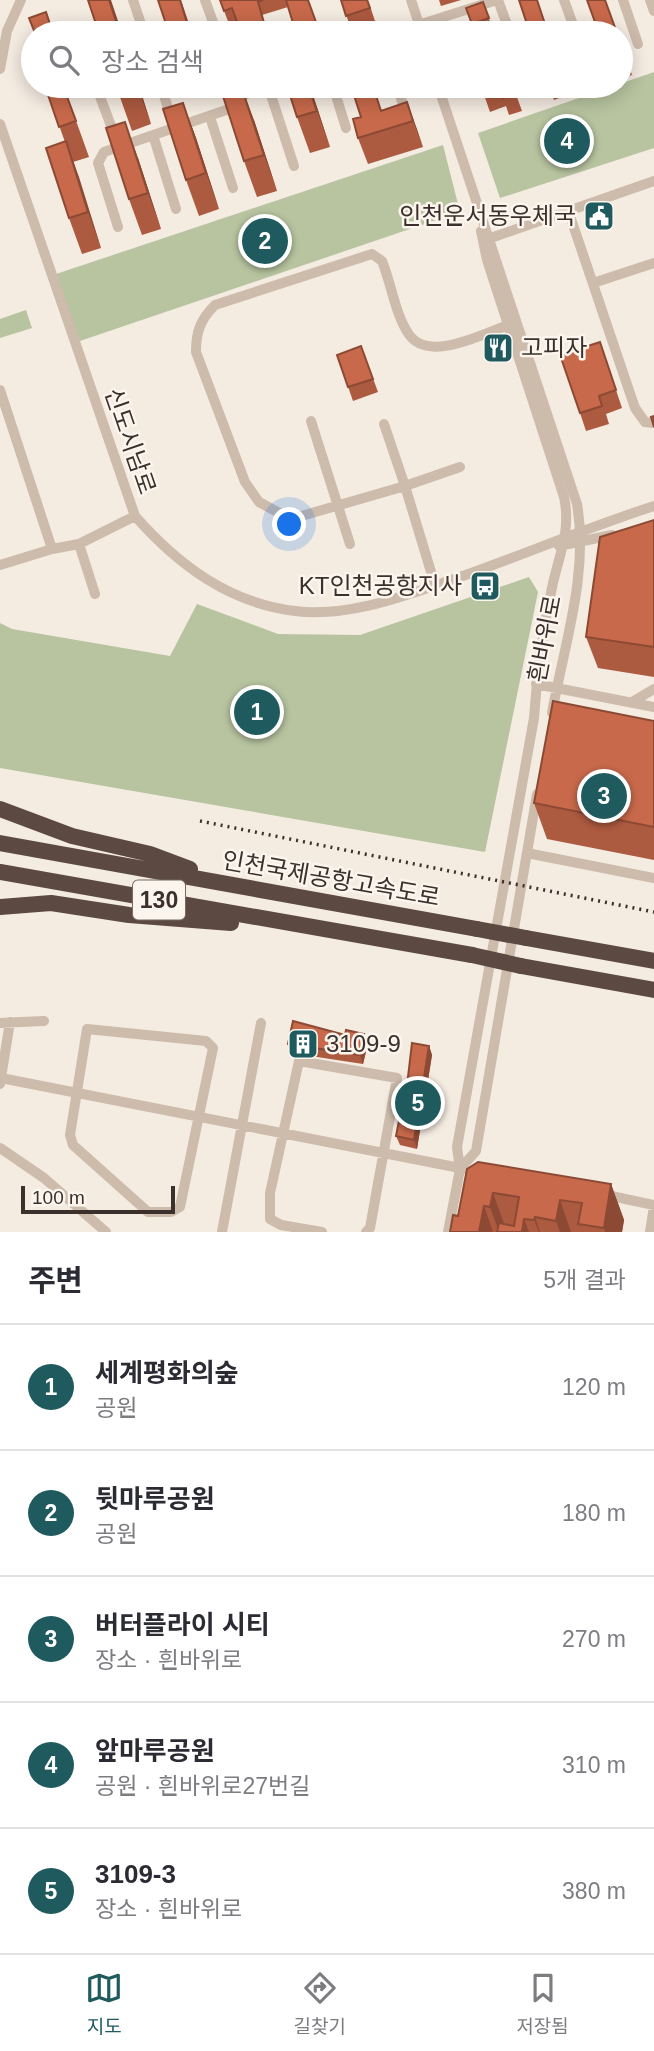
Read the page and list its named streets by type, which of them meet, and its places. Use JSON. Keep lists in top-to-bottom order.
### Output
{
  "streets": {
    "highway": ["인천국제공항고속도로", "130"],
    "street": ["신도시남로", "흰바위로"]
  },
  "crossings": [
    ["신도시남로", "흰바위로"]
  ],
  "places": {
    "public building": ["인천운서동우체국"],
    "restaurant": ["고피자"],
    "bus stop": ["KT인천공항지사"],
    "building": ["3109-9"]
  },
  "scale_bar": "100 m",
  "page": {
    "search": "장소 검색",
    "pins": [
      "4",
      "2",
      "1",
      "3",
      "5"
    ],
    "scale": "100 m",
    "heading": ["주변", "5개 결과"],
    "list": [
      {
        "mark": "1",
        "name": "세계평화의숲",
        "note": "공원",
        "value": "120 m"
      },
      {
        "mark": "2",
        "name": "뒷마루공원",
        "note": "공원",
        "value": "180 m"
      },
      {
        "mark": "3",
        "name": "버터플라이 시티",
        "note": "장소 · 흰바위로",
        "value": "270 m"
      },
      {
        "mark": "4",
        "name": "앞마루공원",
        "note": "공원 · 흰바위로27번길",
        "value": "310 m"
      },
      {
        "mark": "5",
        "name": "3109-3",
        "note": "장소 · 흰바위로",
        "value": "380 m"
      }
    ],
    "nav": ["지도", "길찾기", "저장됨"]
  }
}
